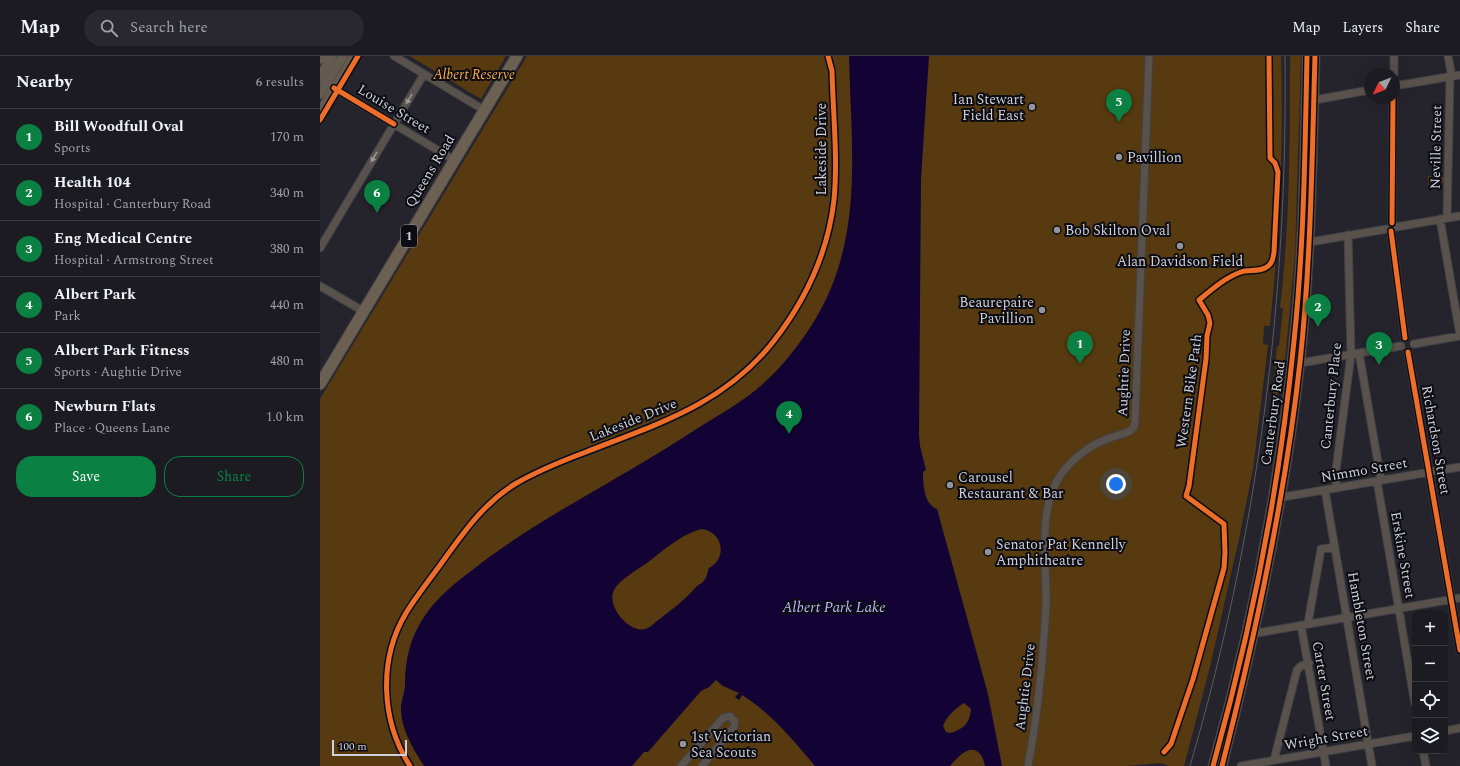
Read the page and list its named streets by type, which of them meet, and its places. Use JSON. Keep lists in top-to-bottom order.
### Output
{
  "streets": {
    "highway": ["Queens Road", "1"],
    "main road": ["Canterbury Road"],
    "street": [
      "Louise Street",
      "Neville Street",
      "Lakeside Drive",
      "Aughtie Drive",
      "Canterbury Place",
      "Richardson Street",
      "Nimmo Street",
      "Erskine Street",
      "Hambleton Street",
      "Carter Street",
      "Wright Street"
    ],
    "cycle path": ["Western Bike Path"]
  },
  "crossings": [
    ["Louise Street", "Queens Road"],
    ["Canterbury Place", "Nimmo Street"],
    ["Canterbury Road", "Nimmo Street"],
    ["Richardson Street", "Nimmo Street"],
    ["Nimmo Street", "Erskine Street"],
    ["Nimmo Street", "Hambleton Street"],
    ["Hambleton Street", "Wright Street"],
    ["Carter Street", "Wright Street"]
  ],
  "water": ["Albert Park Lake"],
  "parks": ["Albert Reserve"],
  "places": [
    "Ian Stewart Field East",
    "Pavillion",
    "Bob Skilton Oval",
    "Alan Davidson Field",
    "Beaurepaire Pavillion",
    "Carousel Restaurant & Bar",
    "Senator Pat Kennelly Amphitheatre",
    "1st Victorian Sea Scouts"
  ],
  "scale_bar": "100 m",
  "north": "bottom left",
  "page": {
    "header": "Map",
    "search": "Search here",
    "nav": ["Map", "Layers", "Share"],
    "heading": ["Nearby", "6 results"],
    "pins": [
      "5",
      "6",
      "2",
      "1",
      "3",
      "4"
    ],
    "list": [
      {
        "mark": "1",
        "name": "Bill Woodfull Oval",
        "note": "Sports",
        "value": "170 m"
      },
      {
        "mark": "2",
        "name": "Health 104",
        "note": "Hospital · Canterbury Road",
        "value": "340 m"
      },
      {
        "mark": "3",
        "name": "Eng Medical Centre",
        "note": "Hospital · Armstrong Street",
        "value": "380 m"
      },
      {
        "mark": "4",
        "name": "Albert Park",
        "note": "Park",
        "value": "440 m"
      },
      {
        "mark": "5",
        "name": "Albert Park Fitness",
        "note": "Sports · Aughtie Drive",
        "value": "480 m"
      },
      {
        "mark": "6",
        "name": "Newburn Flats",
        "note": "Place · Queens Lane",
        "value": "1.0 km"
      }
    ],
    "buttons": ["Save", "Share"],
    "map_buttons": ["+", "−"],
    "scale": "100 m"
  }
}
